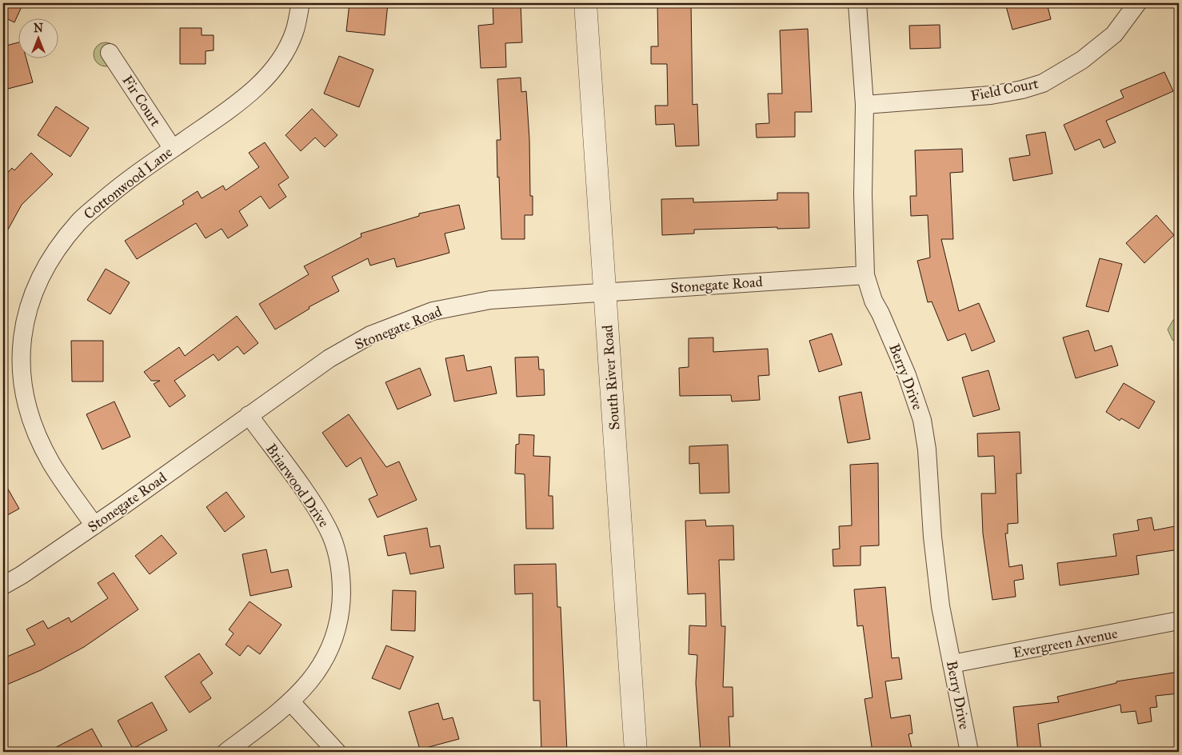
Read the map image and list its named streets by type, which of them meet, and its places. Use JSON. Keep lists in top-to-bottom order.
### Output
{
  "streets": {
    "street": [
      "Field Court",
      "Fir Court",
      "Cottonwood Lane",
      "Stonegate Road",
      "Berry Drive",
      "South River Road",
      "Briarwood Drive",
      "Evergreen Avenue"
    ]
  },
  "crossings": [
    ["Field Court", "Berry Drive"],
    ["Fir Court", "Cottonwood Lane"],
    ["Cottonwood Lane", "Stonegate Road"],
    ["Stonegate Road", "Berry Drive"],
    ["Stonegate Road", "South River Road"],
    ["Stonegate Road", "Briarwood Drive"],
    ["Berry Drive", "Evergreen Avenue"]
  ],
  "north": "top"
}
